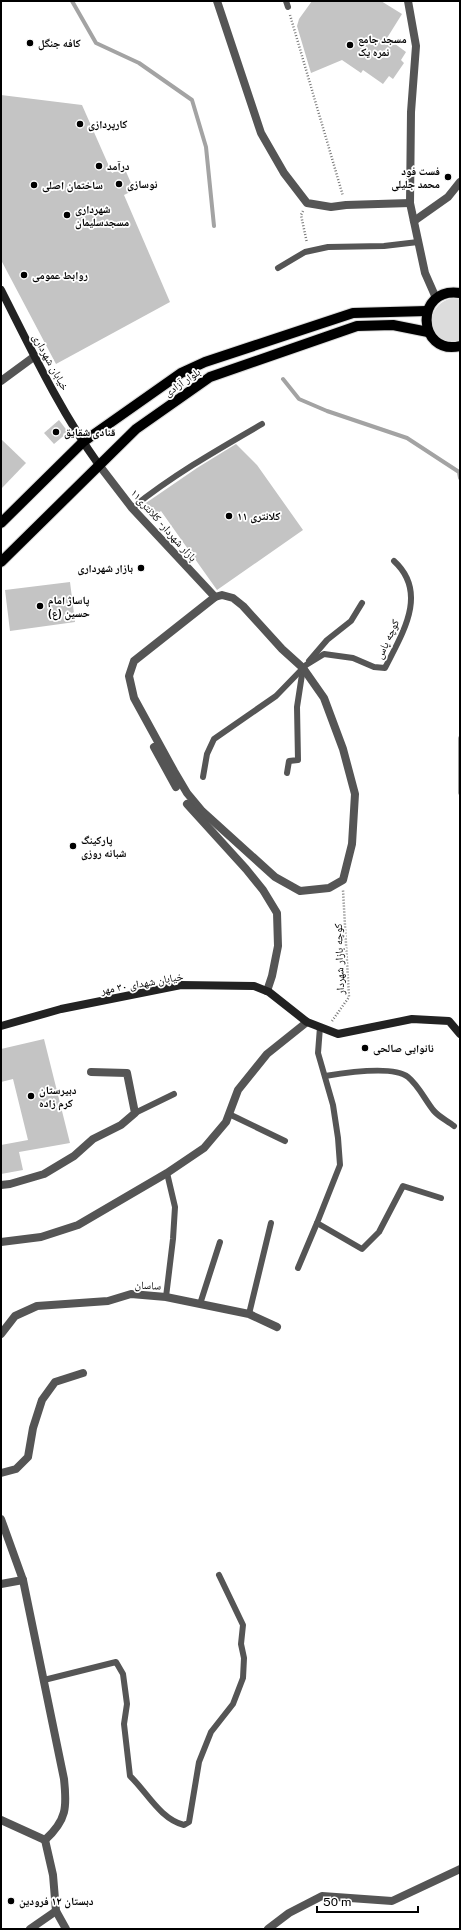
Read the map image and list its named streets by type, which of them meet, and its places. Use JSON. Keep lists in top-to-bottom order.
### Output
{
  "streets": {
    "main road": ["خیابان شهرداری", "بلوار آزادی", "خیابان شهدای ۳۰ مهر"],
    "street": ["بازار شهردار - کلانتری۱۱", "ساسان"],
    "lane": ["کوچه پاس"],
    "path": ["کوچه بازار شهردار"]
  },
  "crossings": [
    ["خیابان شهرداری", "بلوار آزادی"],
    ["خیابان شهرداری", "بازار شهردار - کلانتری۱۱"],
    ["بلوار آزادی", "بازار شهردار - کلانتری۱۱"],
    ["کوچه بازار شهردار", "خیابان شهدای ۳۰ مهر"]
  ],
  "places": [
    "کافه جنگل",
    "مسجد جامع نمره یک",
    "کارپردازی",
    "درآمد",
    "فست فود محمد جلیلی",
    "نوسازی",
    "ساختمان اصلی",
    "شهرداری مسجدسلیمان",
    "روابط عمومی",
    "قنادی شقایق",
    "کلانتری ۱۱",
    "بازار شهرداری",
    "پاساژ امام حسین (ع)",
    "پارکینگ شبانه روزی",
    "نانوایی صالحی",
    "دبیرستان کرم زاده",
    "دبستان ۱۲ فرودین"
  ],
  "scale_bar": "50 m"
}
